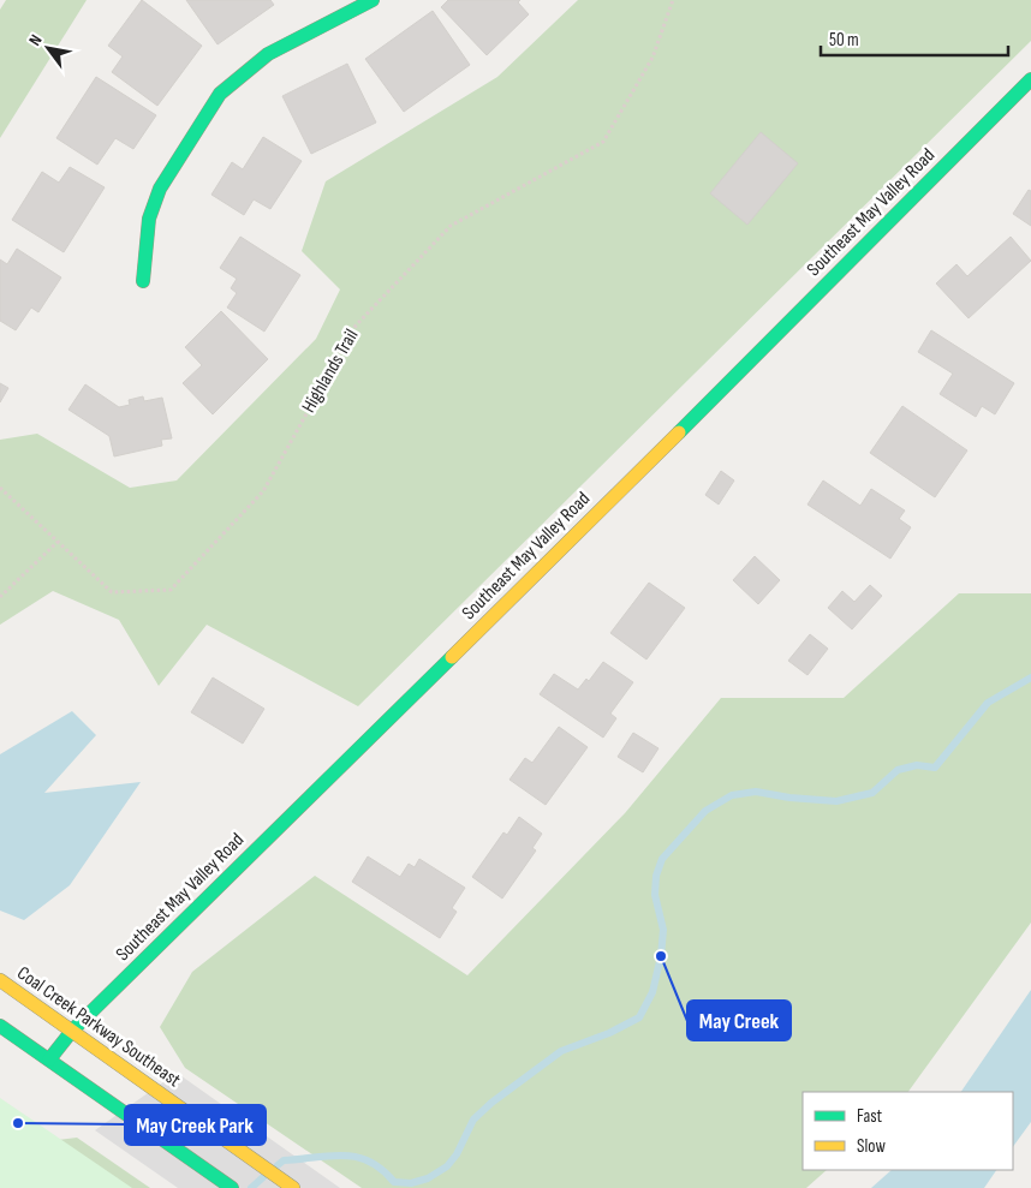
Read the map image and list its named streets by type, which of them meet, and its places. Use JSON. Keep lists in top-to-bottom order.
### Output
{
  "streets": {
    "street": ["Southeast May Valley Road", "Coal Creek Parkway Southeast"],
    "path": ["Highlands Trail"]
  },
  "crossings": [
    ["Southeast May Valley Road", "Coal Creek Parkway Southeast"]
  ],
  "places": ["May Creek", "May Creek Park"],
  "legend": ["Fast", "Slow"],
  "scale_bar": "50 m",
  "north": "top left"
}
